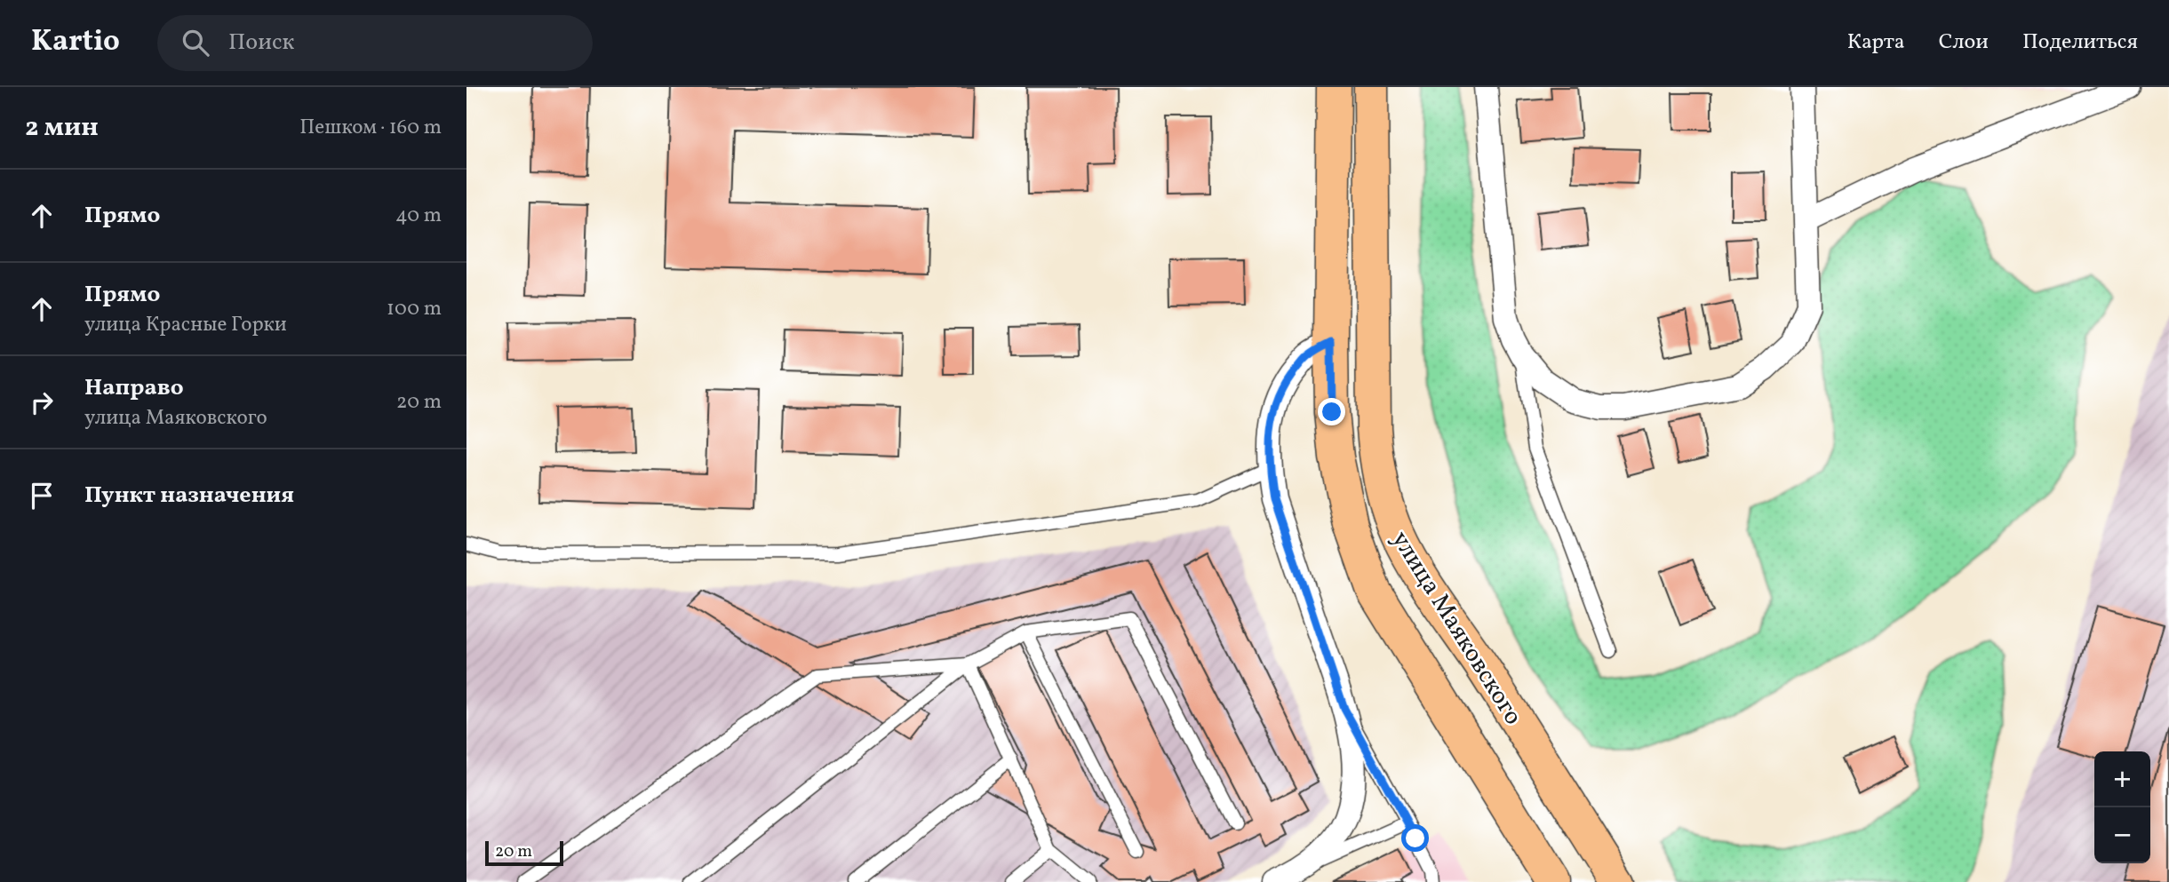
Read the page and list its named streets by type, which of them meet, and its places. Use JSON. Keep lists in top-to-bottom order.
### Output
{
  "streets": {
    "main road": ["улица Маяковского"]
  },
  "scale_bar": "20 m",
  "page": {
    "header": "Kartio",
    "search": "Поиск",
    "nav": ["Карта", "Слои", "Поделиться"],
    "heading": ["2 мин", "Пешком · 160 m"],
    "list": [
      ["Прямо", "40 m"],
      ["Прямо", "улица Красные Горки", "100 m"],
      ["Направо", "улица Маяковского", "20 m"],
      "Пункт назначения"
    ],
    "map_buttons": ["+", "−"],
    "scale": "20 m"
  }
}
